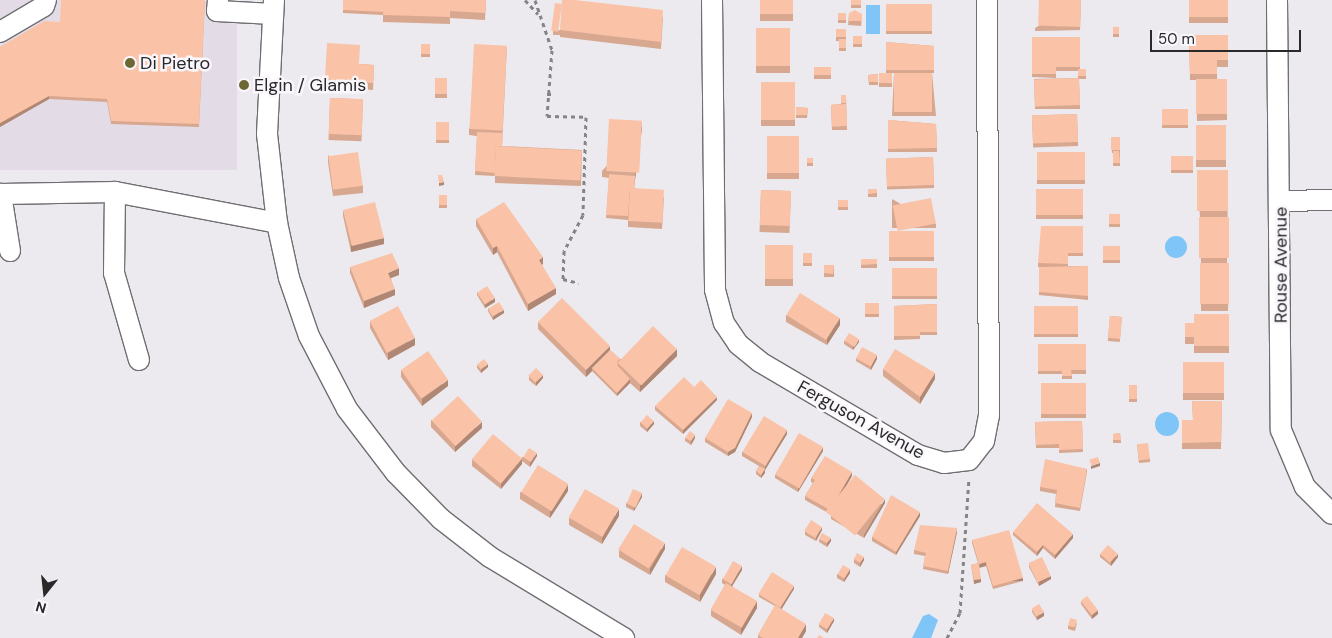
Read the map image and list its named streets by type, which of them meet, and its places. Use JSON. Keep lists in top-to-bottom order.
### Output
{
  "streets": {
    "street": ["Rouse Avenue", "Ferguson Avenue"]
  },
  "places": ["Di Pietro", "Elgin / Glamis"],
  "scale_bar": "50 m",
  "north": "bottom"
}
